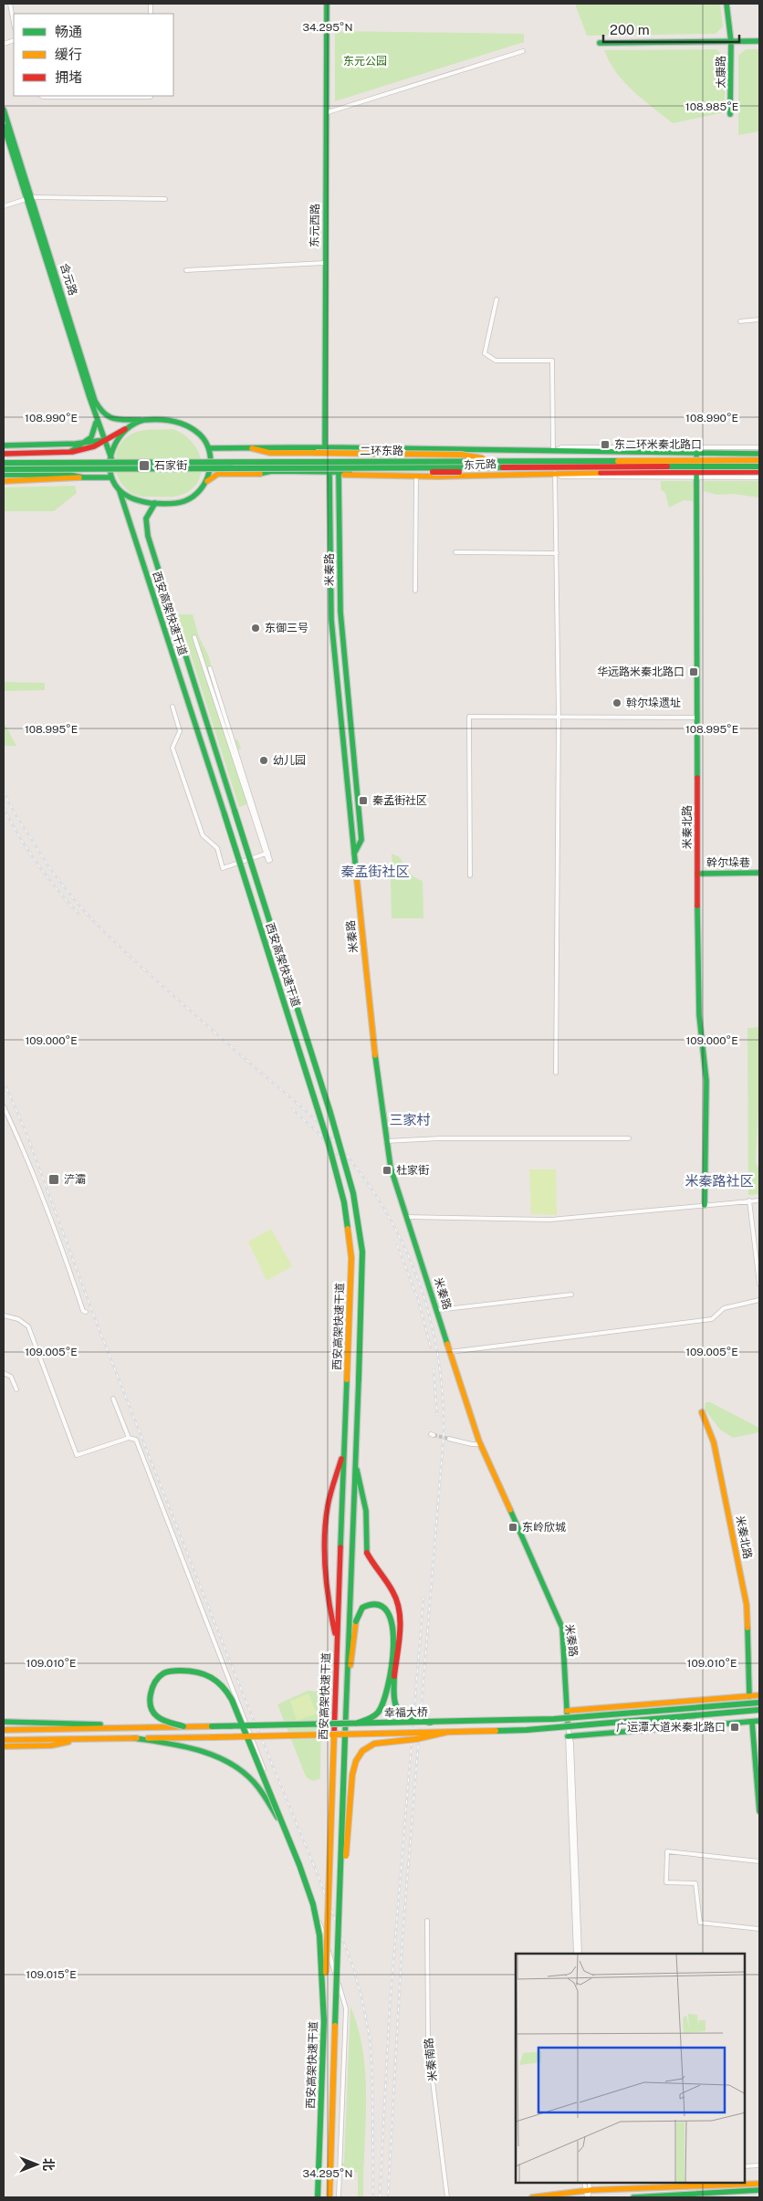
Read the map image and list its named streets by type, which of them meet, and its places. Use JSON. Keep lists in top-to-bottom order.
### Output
{
  "streets": {
    "main road": [
      "太康路",
      "东元西路",
      "含元路",
      "二环东路",
      "东元路",
      "米秦路",
      "西安高架快速干道",
      "米秦北路",
      "幹尔垛巷",
      "幸福大桥"
    ],
    "street": ["米秦南路"]
  },
  "crossings": [
    ["东元西路", "东元路"],
    ["含元路", "东元路"],
    ["含元路", "西安高架快速干道"],
    ["东元路", "米秦路"],
    ["东元路", "西安高架快速干道"],
    ["东元路", "米秦北路"],
    ["米秦北路", "幹尔垛巷"]
  ],
  "districts": ["秦孟街社区", "三家村", "米秦路社区"],
  "parks": ["东元公园"],
  "places": {
    "transit": [
      "东二环米秦北路口",
      "石家街",
      "华远路米秦北路口",
      "秦孟街社区",
      "杜家街",
      "浐灞",
      "东岭欣城",
      "广运潭大道米秦北路口"
    ],
    "other": ["东御三号", "斡尔垛遗址", "幼儿园"]
  },
  "legend": ["畅通", "缓行", "拥堵"],
  "scale_bar": "200 m",
  "north": "right",
  "coordinates": [
    "34.295°N",
    "108.985°E",
    "108.990°E",
    "108.995°E",
    "109.000°E",
    "109.005°E",
    "109.010°E",
    "109.015°E"
  ]
}
